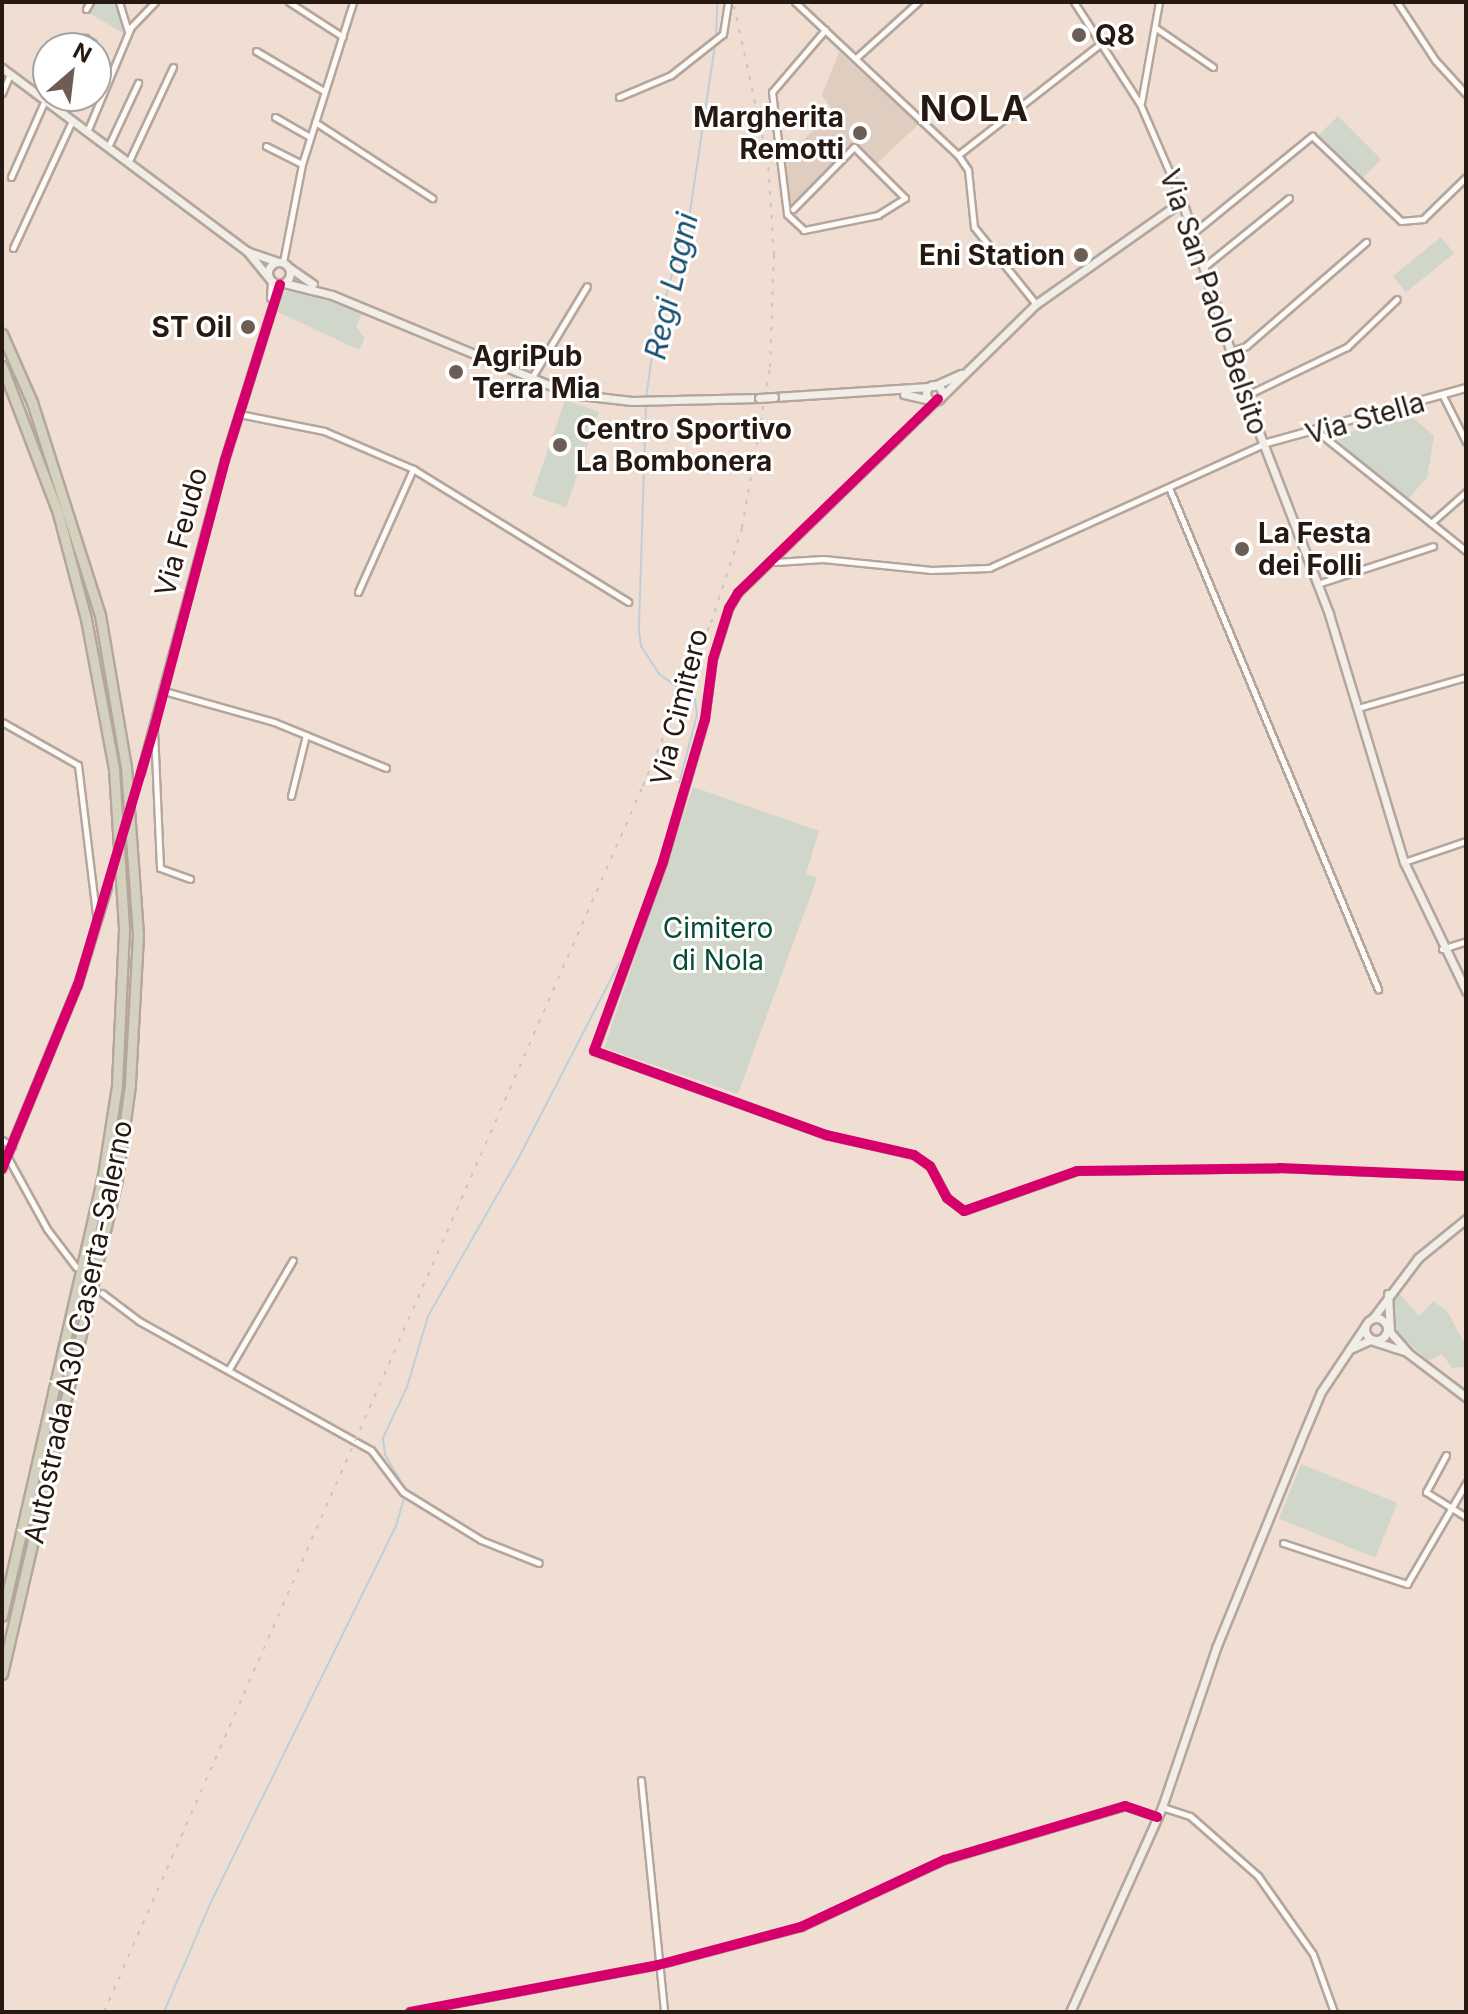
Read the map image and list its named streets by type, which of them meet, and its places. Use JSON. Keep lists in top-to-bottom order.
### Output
{
  "streets": {
    "highway": ["Autostrada A30 Caserta-Salerno"],
    "main road": ["Via San Paolo Belsito"],
    "street": ["Via Stella", "Via Feudo", "Via Cimitero"]
  },
  "crossings": [
    ["Via San Paolo Belsito", "Via Stella"]
  ],
  "districts": ["NOLA"],
  "water": ["Regi Lagni"],
  "parks": ["Cimitero di Nola"],
  "places": [
    "Q8",
    "Margherita Remotti",
    "Eni Station",
    "ST Oil",
    "AgriPub Terra Mia",
    "Centro Sportivo La Bombonera",
    "La Festa dei Folli"
  ],
  "north": "top right"
}
